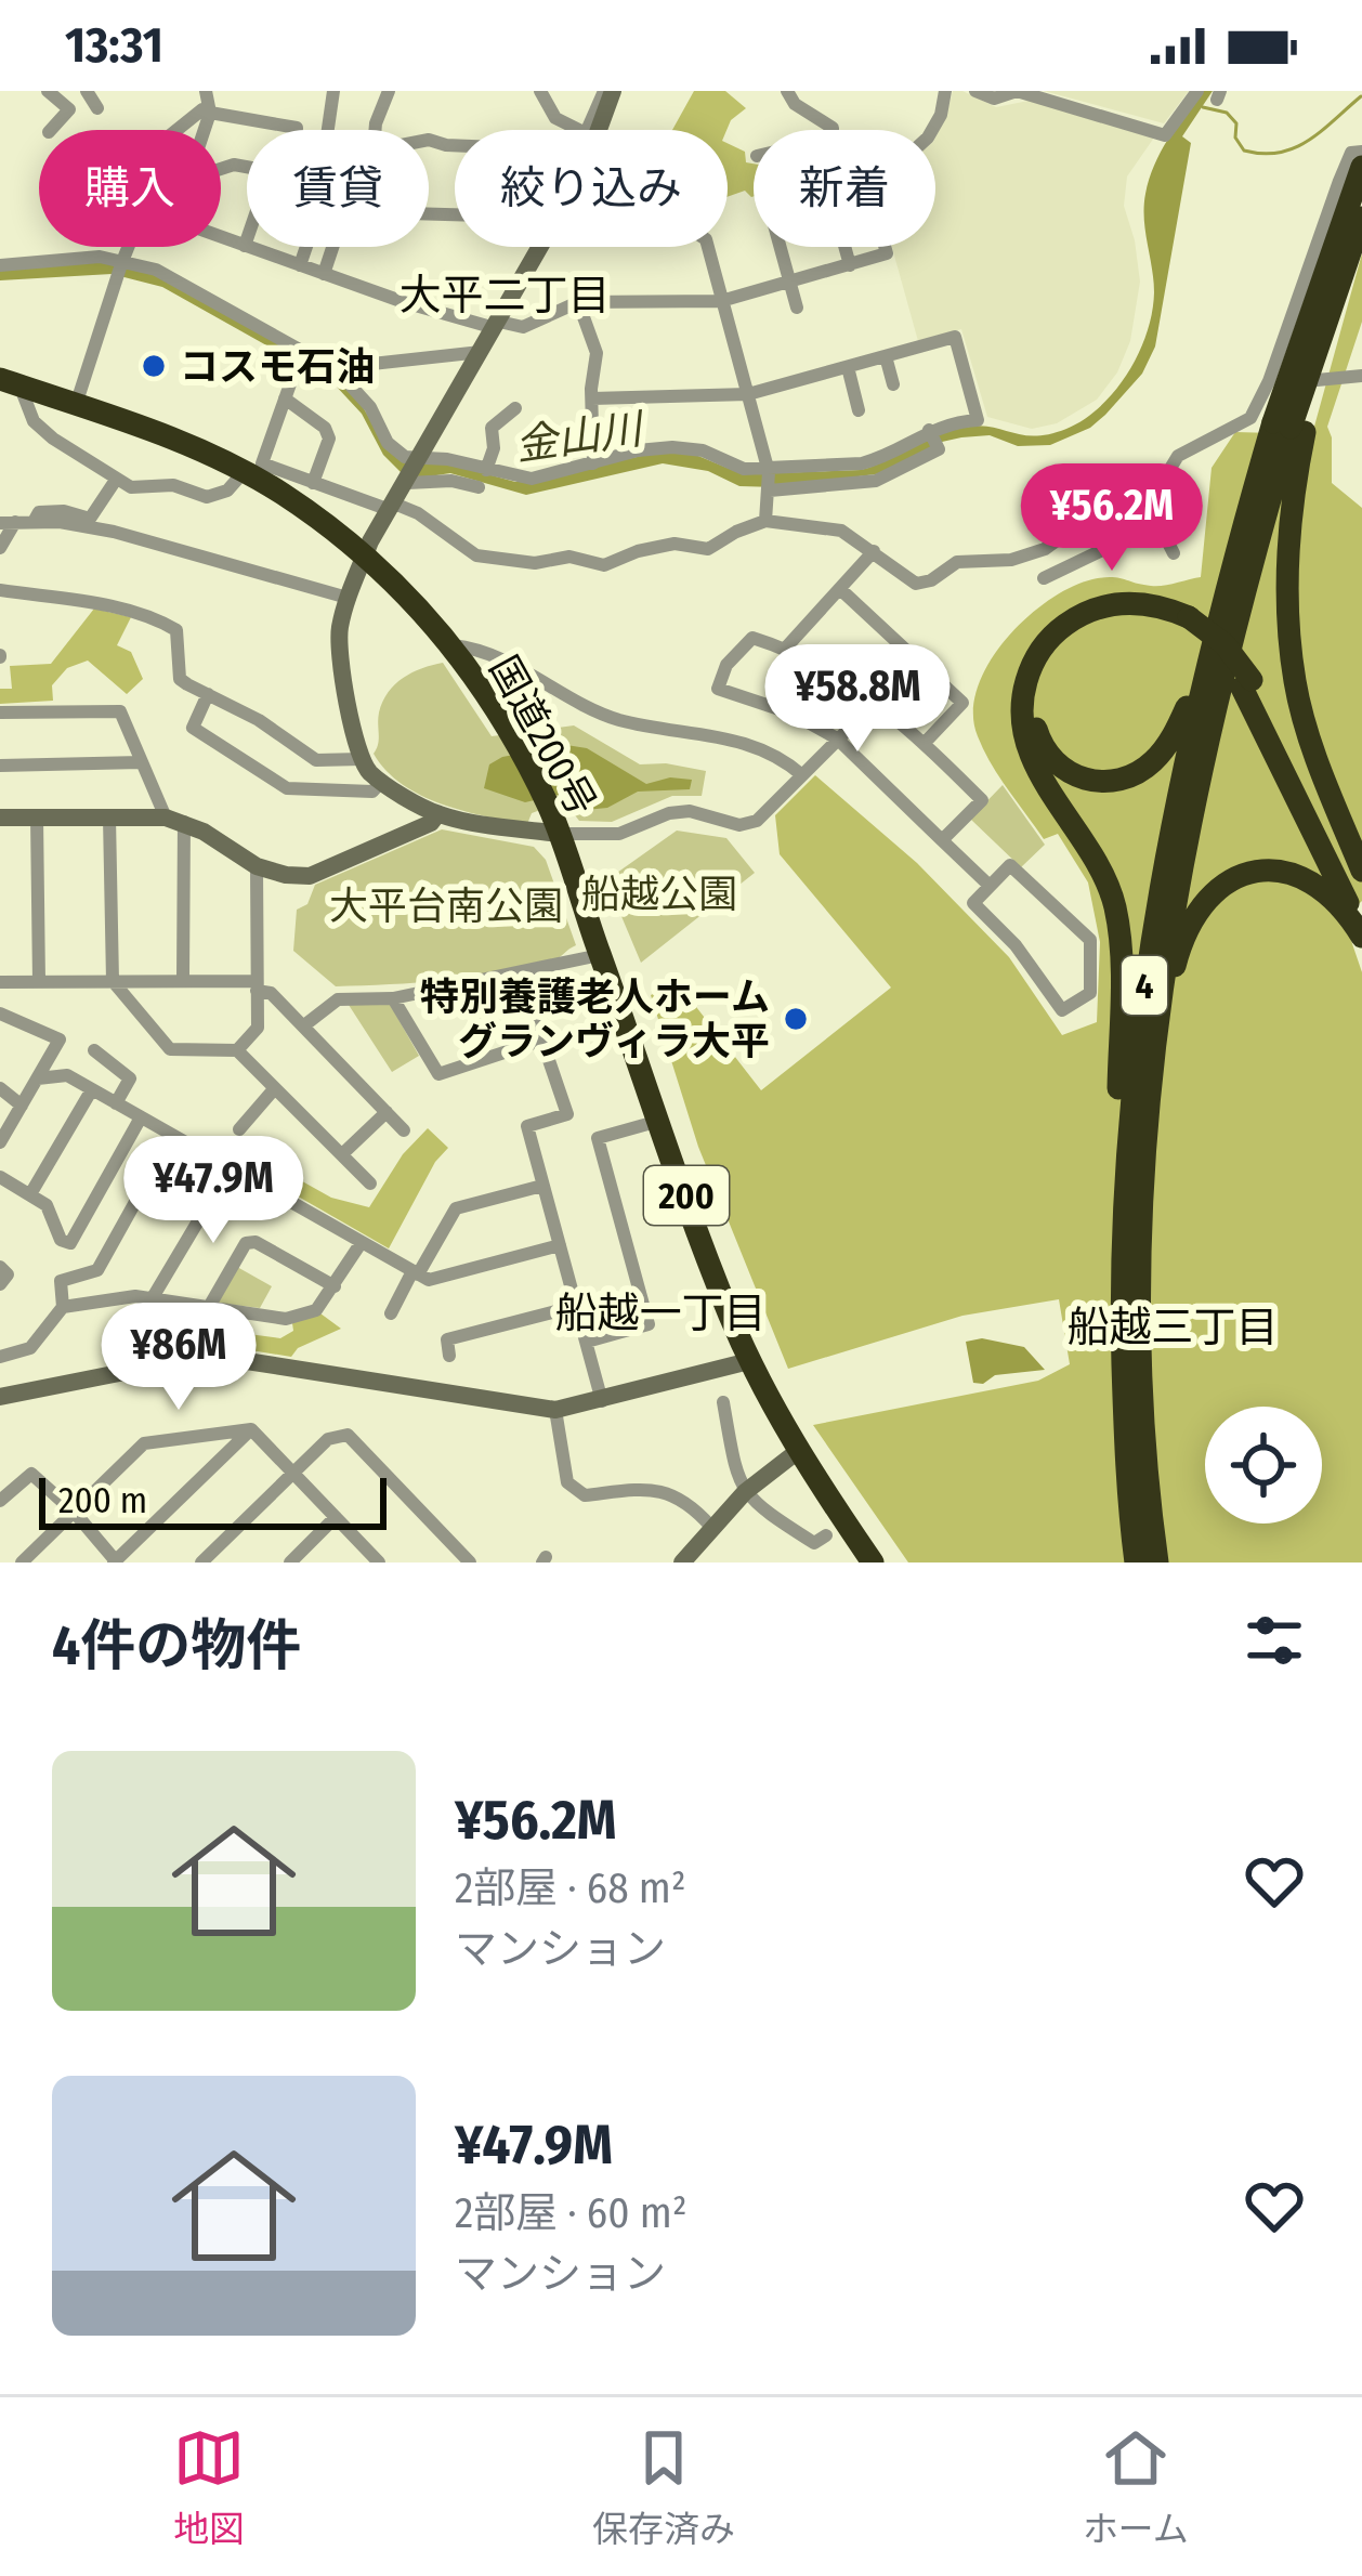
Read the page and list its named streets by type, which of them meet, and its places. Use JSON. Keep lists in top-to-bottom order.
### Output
{
  "streets": {
    "highway": ["国道200号", "4", "200"]
  },
  "districts": ["大平二丁目", "船越一丁目", "船越三丁目"],
  "water": ["金山川"],
  "parks": ["船越公園", "大平台南公園"],
  "places": ["コスモ石油", "特別養護老人ホーム グランヴィラ大平"],
  "scale_bar": "200 m",
  "page": {
    "status": "13:31",
    "chip": [
      "購入",
      "賃貸",
      "絞り込み",
      "新着"
    ],
    "price": [
      "¥56.2M",
      "¥58.8M",
      "¥47.9M",
      "¥86M"
    ],
    "scale": "200 m",
    "heading": "4件の物件",
    "list": [
      {
        "name": "¥56.2M",
        "note": "2部屋 · 68 m² · マンション"
      },
      {
        "name": "¥47.9M",
        "note": "2部屋 · 60 m² · マンション"
      }
    ],
    "tabs": ["地図", "保存済み", "ホーム"]
  }
}
